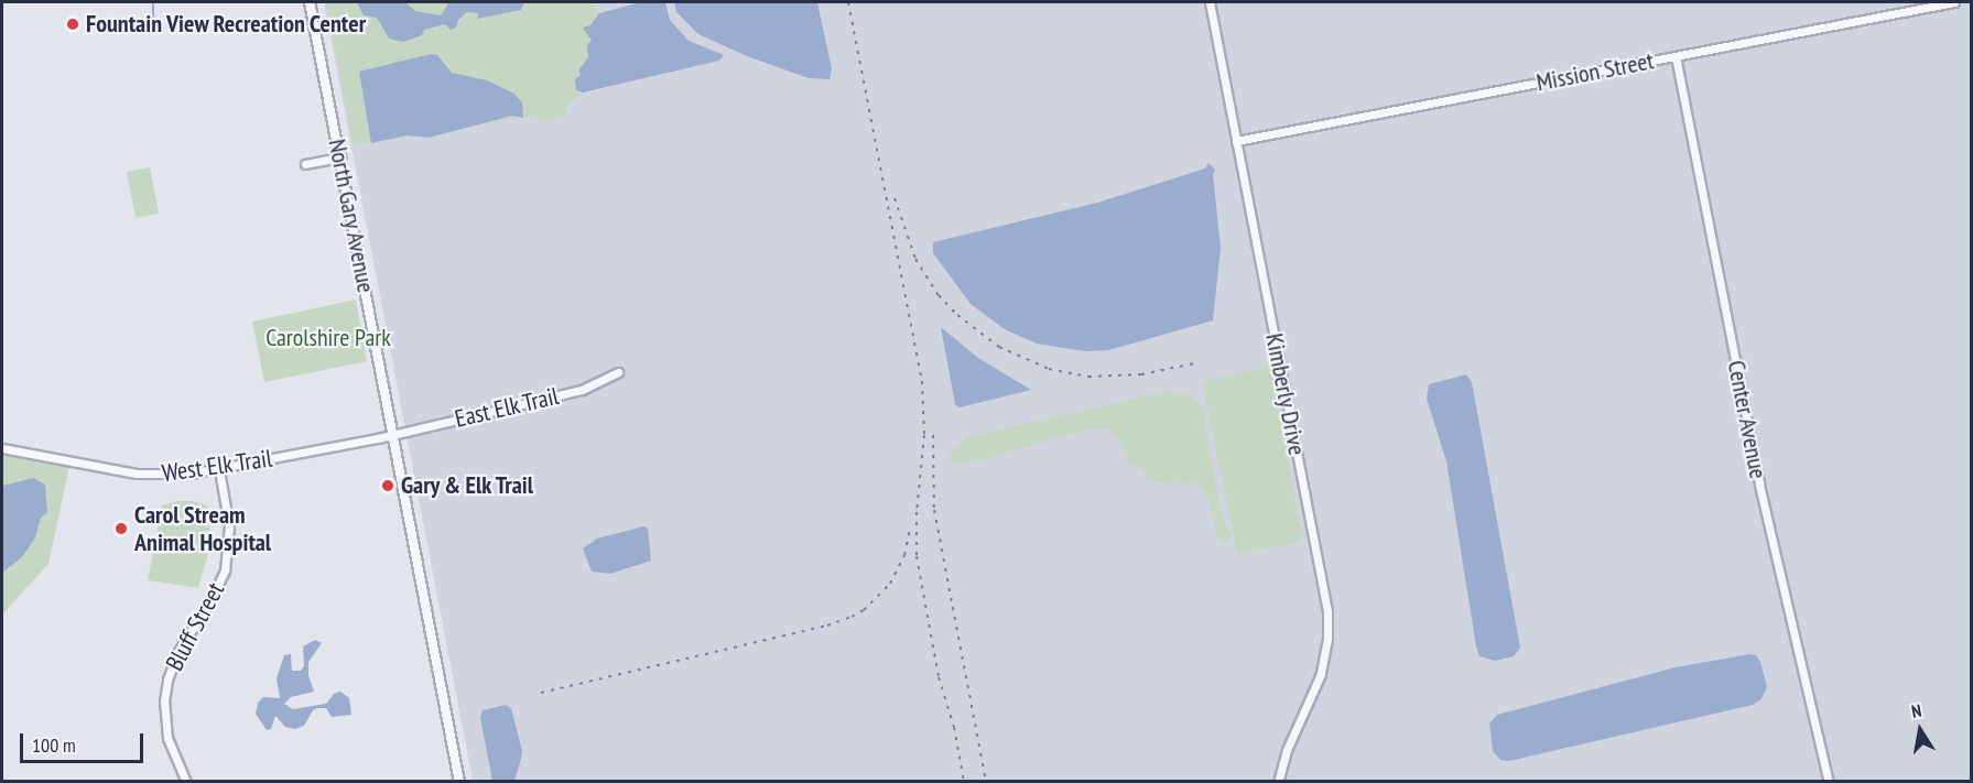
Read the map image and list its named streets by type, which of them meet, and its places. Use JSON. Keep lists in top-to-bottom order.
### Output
{
  "streets": {
    "street": [
      "Mission Street",
      "North Gary Avenue",
      "Kimberly Drive",
      "East Elk Trail",
      "Center Avenue",
      "West Elk Trail",
      "Bluff Street"
    ]
  },
  "crossings": [
    ["Mission Street", "Kimberly Drive"],
    ["Mission Street", "Center Avenue"],
    ["North Gary Avenue", "East Elk Trail"],
    ["North Gary Avenue", "West Elk Trail"],
    ["East Elk Trail", "West Elk Trail"],
    ["West Elk Trail", "Bluff Street"]
  ],
  "parks": ["Carolshire Park"],
  "places": ["Fountain View Recreation Center", "Gary & Elk Trail", "Carol Stream Animal Hospital"],
  "scale_bar": "100 m",
  "north": "top"
}
